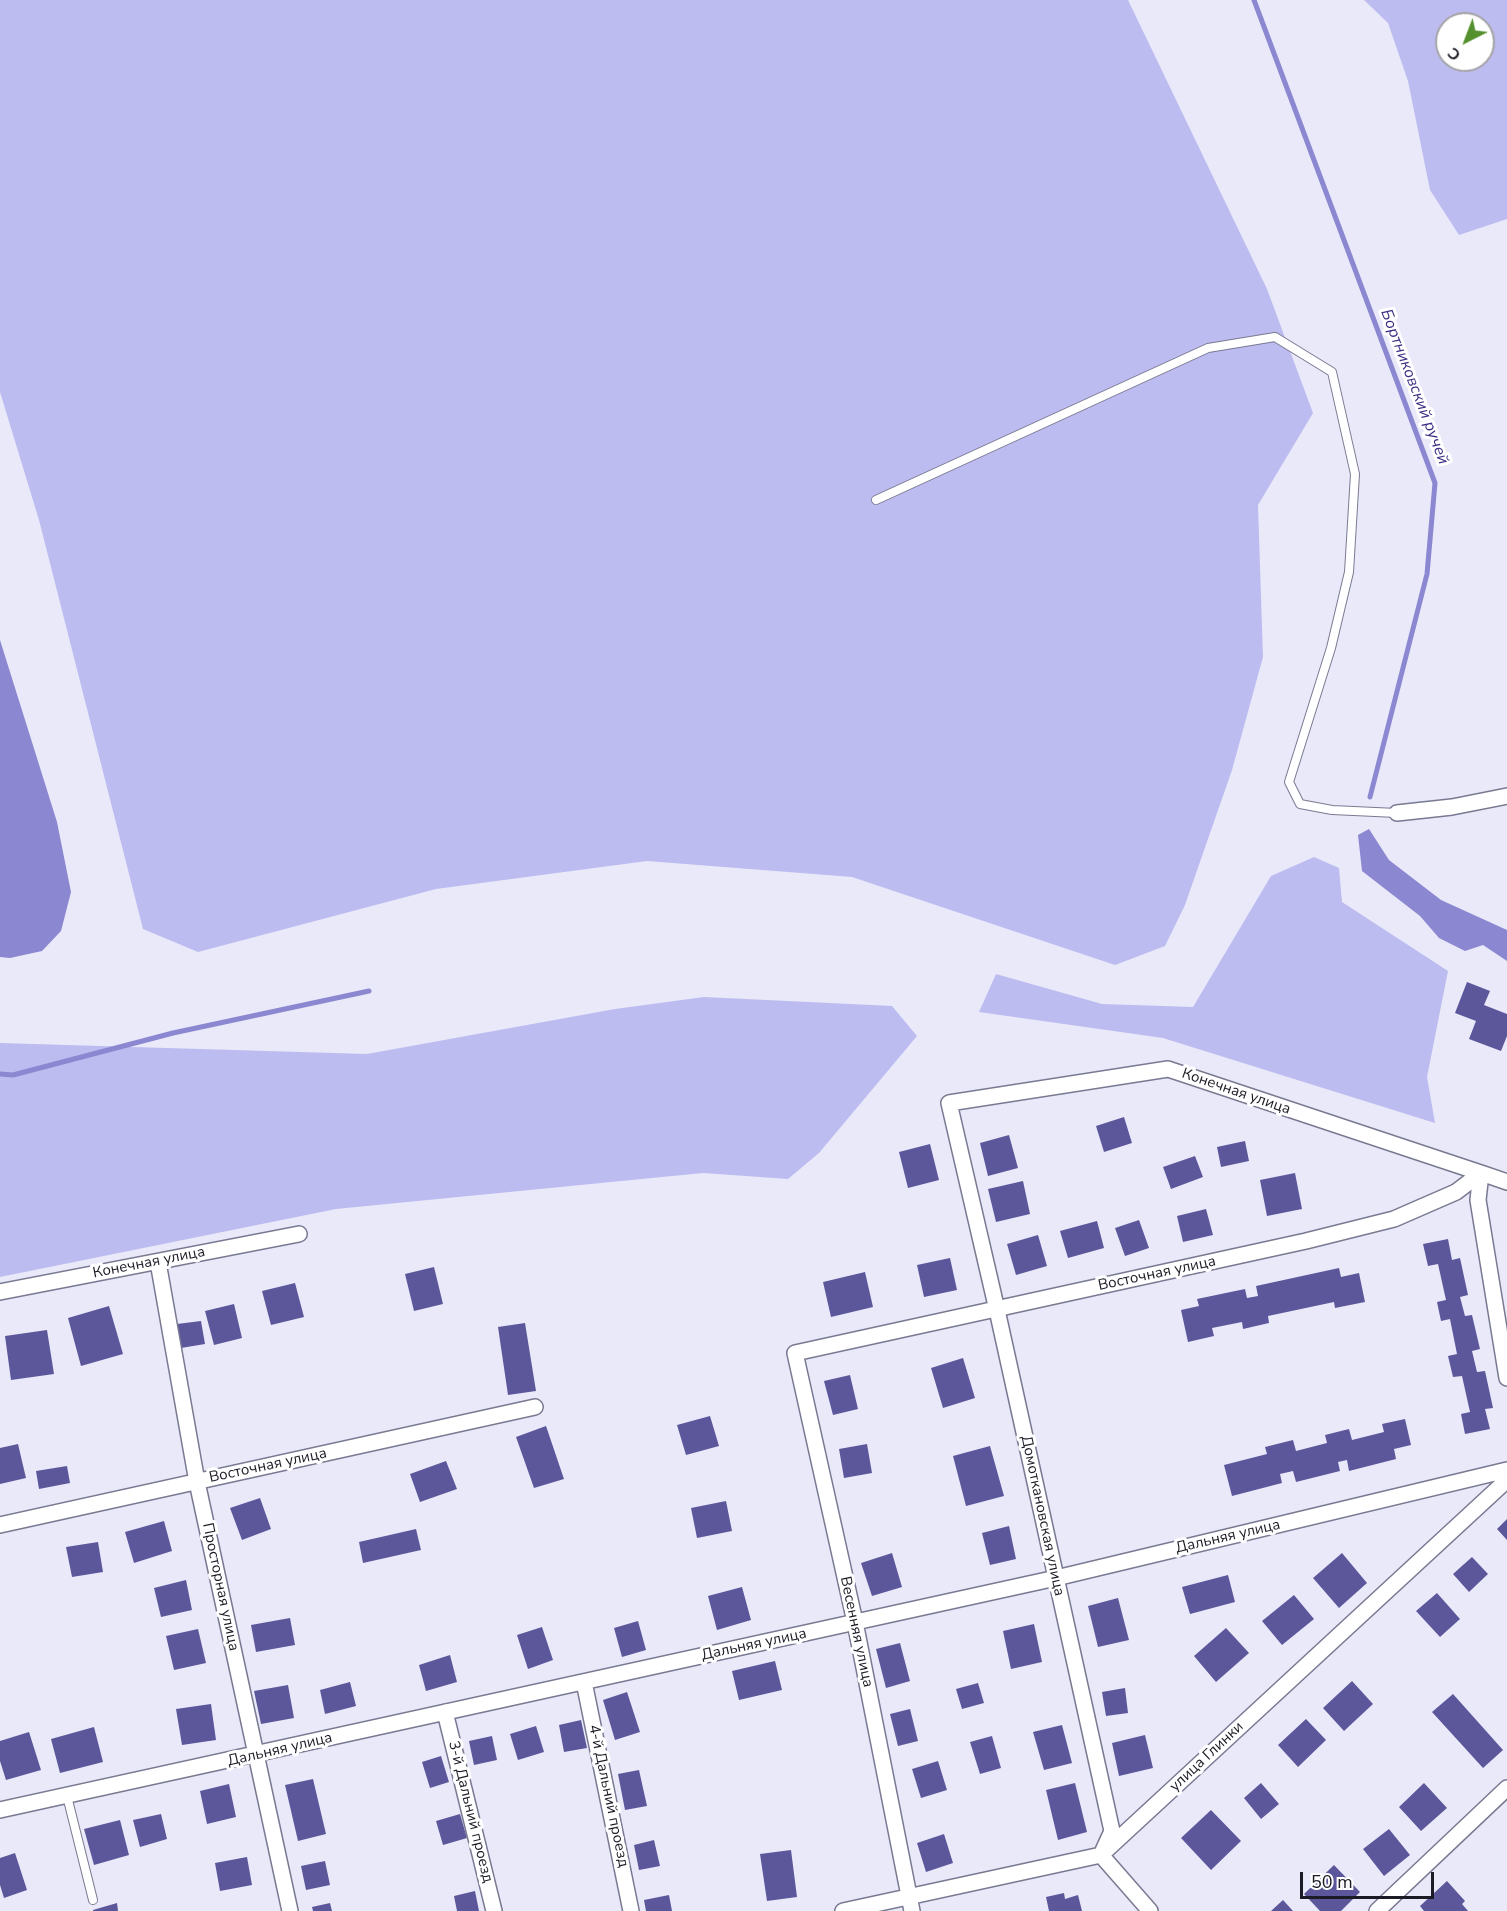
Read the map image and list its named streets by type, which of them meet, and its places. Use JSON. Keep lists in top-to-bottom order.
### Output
{
  "streets": {
    "street": [
      "Конечная улица",
      "Восточная улица",
      "Домоткановская улица",
      "Дальняя улица",
      "Просторная улица",
      "Весенняя улица",
      "улица Глинки",
      "4-й Дальний проезд",
      "3-й Дальний проезд"
    ]
  },
  "crossings": [
    ["Конечная улица", "Восточная улица"],
    ["Конечная улица", "Домоткановская улица"],
    ["Конечная улица", "Просторная улица"],
    ["Восточная улица", "Домоткановская улица"],
    ["Восточная улица", "Просторная улица"],
    ["Восточная улица", "Весенняя улица"],
    ["Домоткановская улица", "Дальняя улица"],
    ["Домоткановская улица", "улица Глинки"],
    ["Дальняя улица", "Просторная улица"],
    ["Дальняя улица", "Весенняя улица"],
    ["Дальняя улица", "4-й Дальний проезд"],
    ["Дальняя улица", "3-й Дальний проезд"]
  ],
  "water": ["Бортниковский ручей"],
  "scale_bar": "50 m",
  "north": "bottom left"
}
